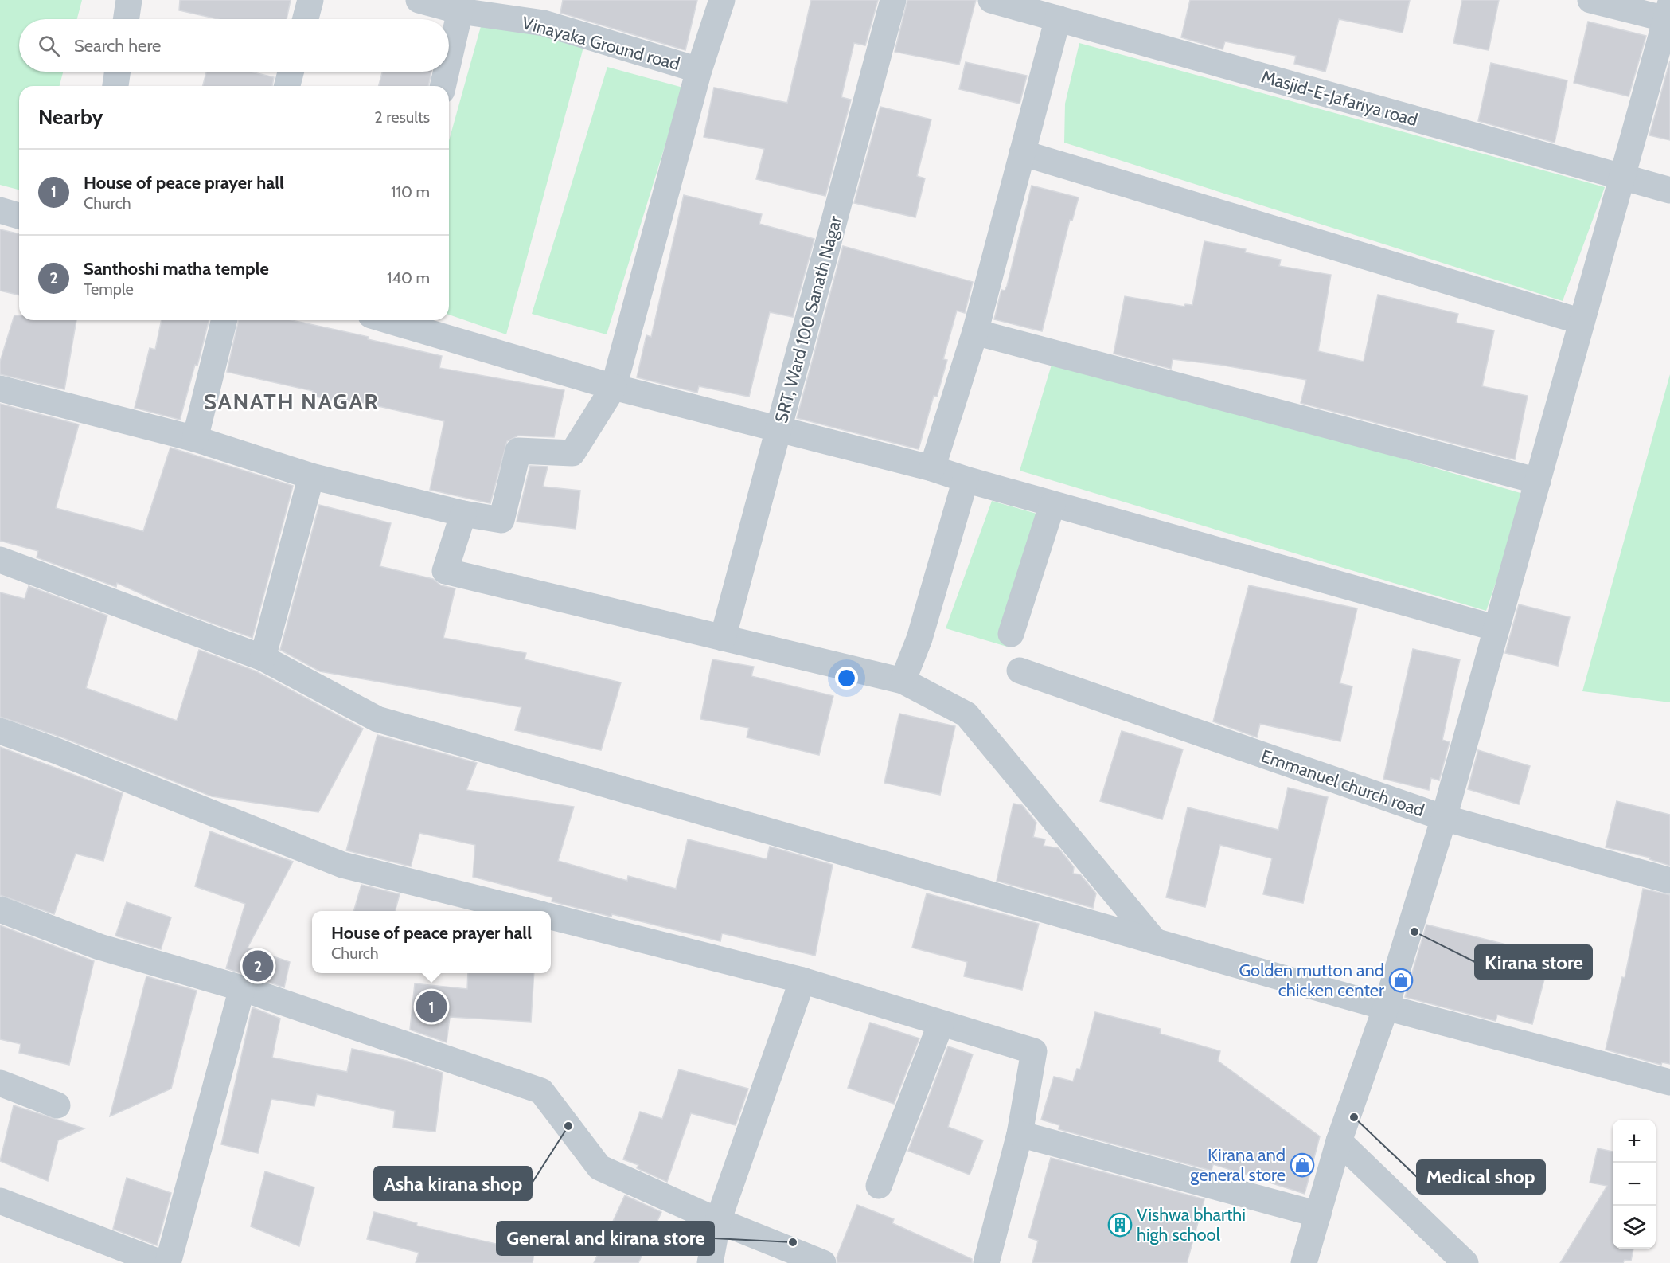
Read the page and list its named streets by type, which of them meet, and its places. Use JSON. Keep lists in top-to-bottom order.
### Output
{
  "streets": {
    "street": [
      "Vinayaka Ground road",
      "Masjid-E-Jafariya road",
      "SRT, Ward 100 Sanath Nagar",
      "Emmanuel church road"
    ]
  },
  "districts": ["SANATH NAGAR"],
  "places": {
    "other": [
      "Kirana store",
      "Medical shop",
      "Asha kirana shop",
      "General and kirana store"
    ],
    "shop": ["Golden mutton and chicken center", "Kirana and general store"],
    "building": ["Vishwa bharthi high school"]
  },
  "page": {
    "search": "Search here",
    "heading": ["Nearby", "2 results"],
    "list": [
      {
        "mark": "1",
        "name": "House of peace prayer hall",
        "note": "Church",
        "value": "110 m"
      },
      {
        "mark": "2",
        "name": "Santhoshi matha temple",
        "note": "Temple",
        "value": "140 m"
      }
    ],
    "popup": ["House of peace prayer hall", "Church"],
    "pins": ["2", "1"],
    "map_buttons": ["+", "−"]
  }
}
